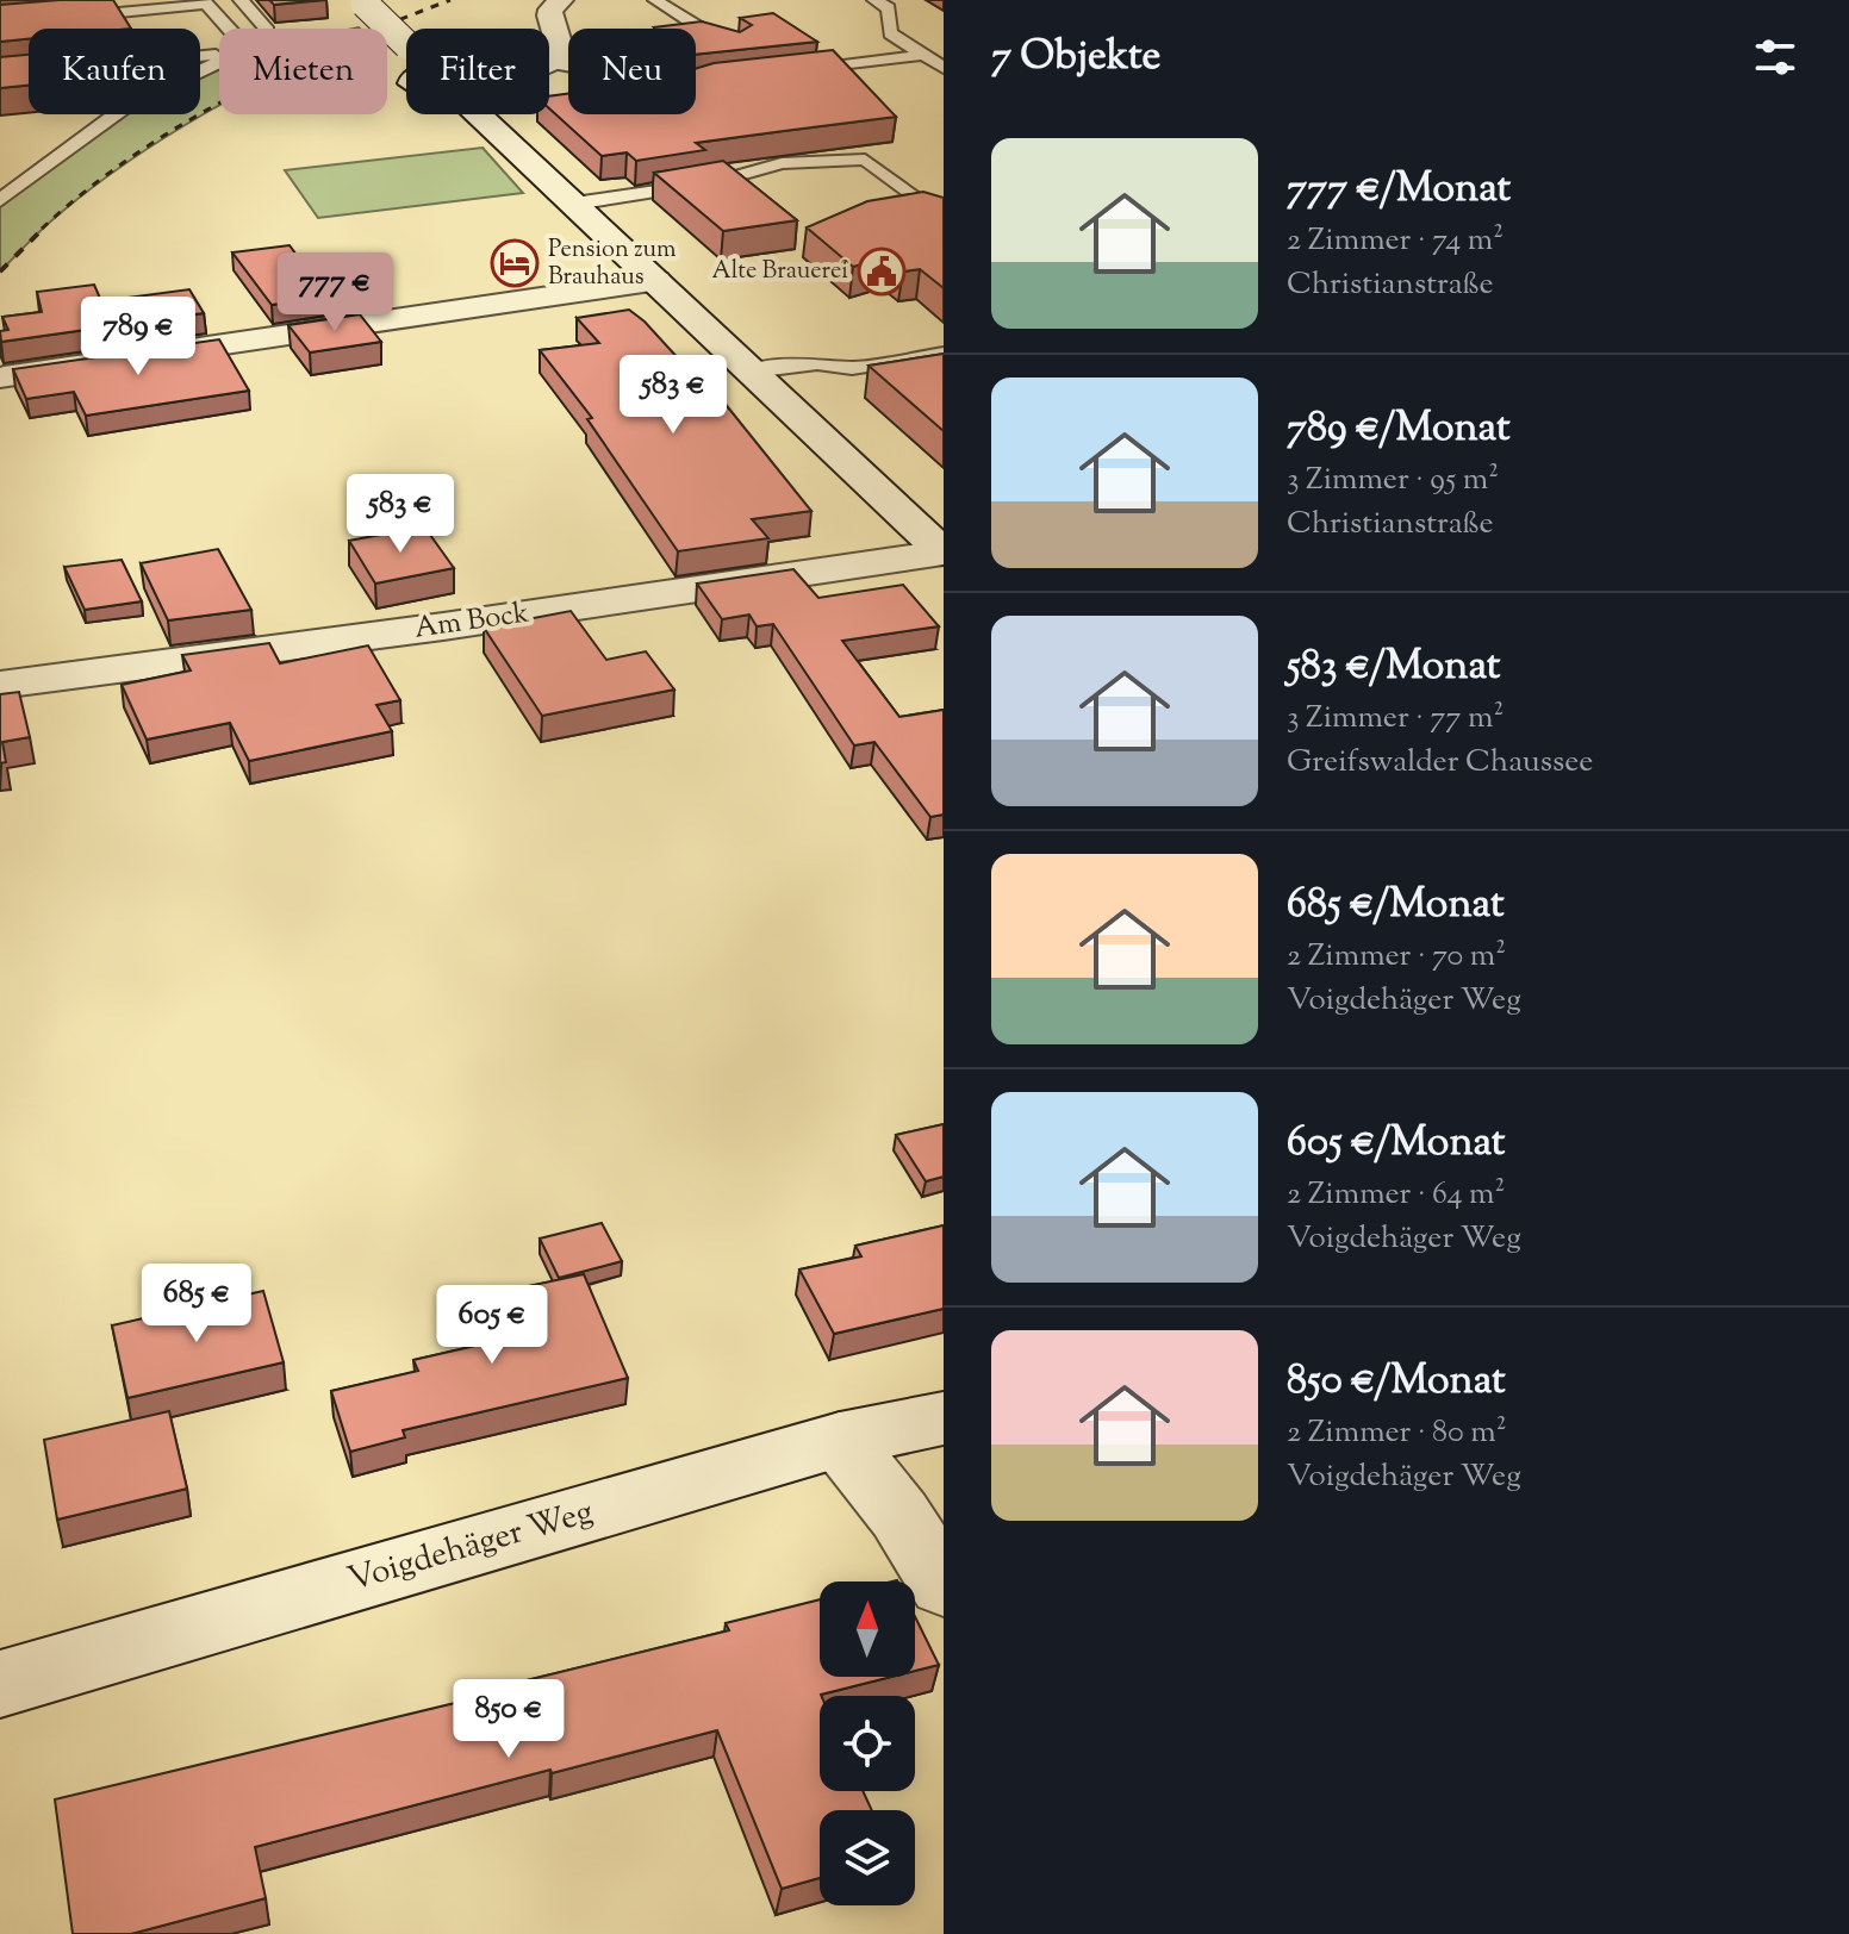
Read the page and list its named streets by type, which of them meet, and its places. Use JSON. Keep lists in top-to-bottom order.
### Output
{
  "streets": {
    "street": ["Am Bock", "Voigdehäger Weg"]
  },
  "places": {
    "hotel": ["Pension zum Brauhaus"],
    "public building": ["Alte Brauerei"]
  },
  "north": "top",
  "page": {
    "heading": "7 Objekte",
    "chip": [
      "Kaufen",
      "Mieten",
      "Filter",
      "Neu"
    ],
    "list": [
      {
        "name": "777 €/Monat",
        "note": "2 Zimmer · 74 m² · Christianstraße"
      },
      {
        "name": "789 €/Monat",
        "note": "3 Zimmer · 95 m² · Christianstraße"
      },
      {
        "name": "583 €/Monat",
        "note": "3 Zimmer · 77 m² · Greifswalder Chaussee"
      },
      {
        "name": "685 €/Monat",
        "note": "2 Zimmer · 70 m² · Voigdehäger Weg"
      },
      {
        "name": "605 €/Monat",
        "note": "2 Zimmer · 64 m² · Voigdehäger Weg"
      },
      {
        "name": "850 €/Monat",
        "note": "2 Zimmer · 80 m² · Voigdehäger Weg"
      }
    ],
    "price": [
      "777 €",
      "789 €",
      "583 €",
      "583 €",
      "685 €",
      "605 €",
      "850 €"
    ]
  }
}
